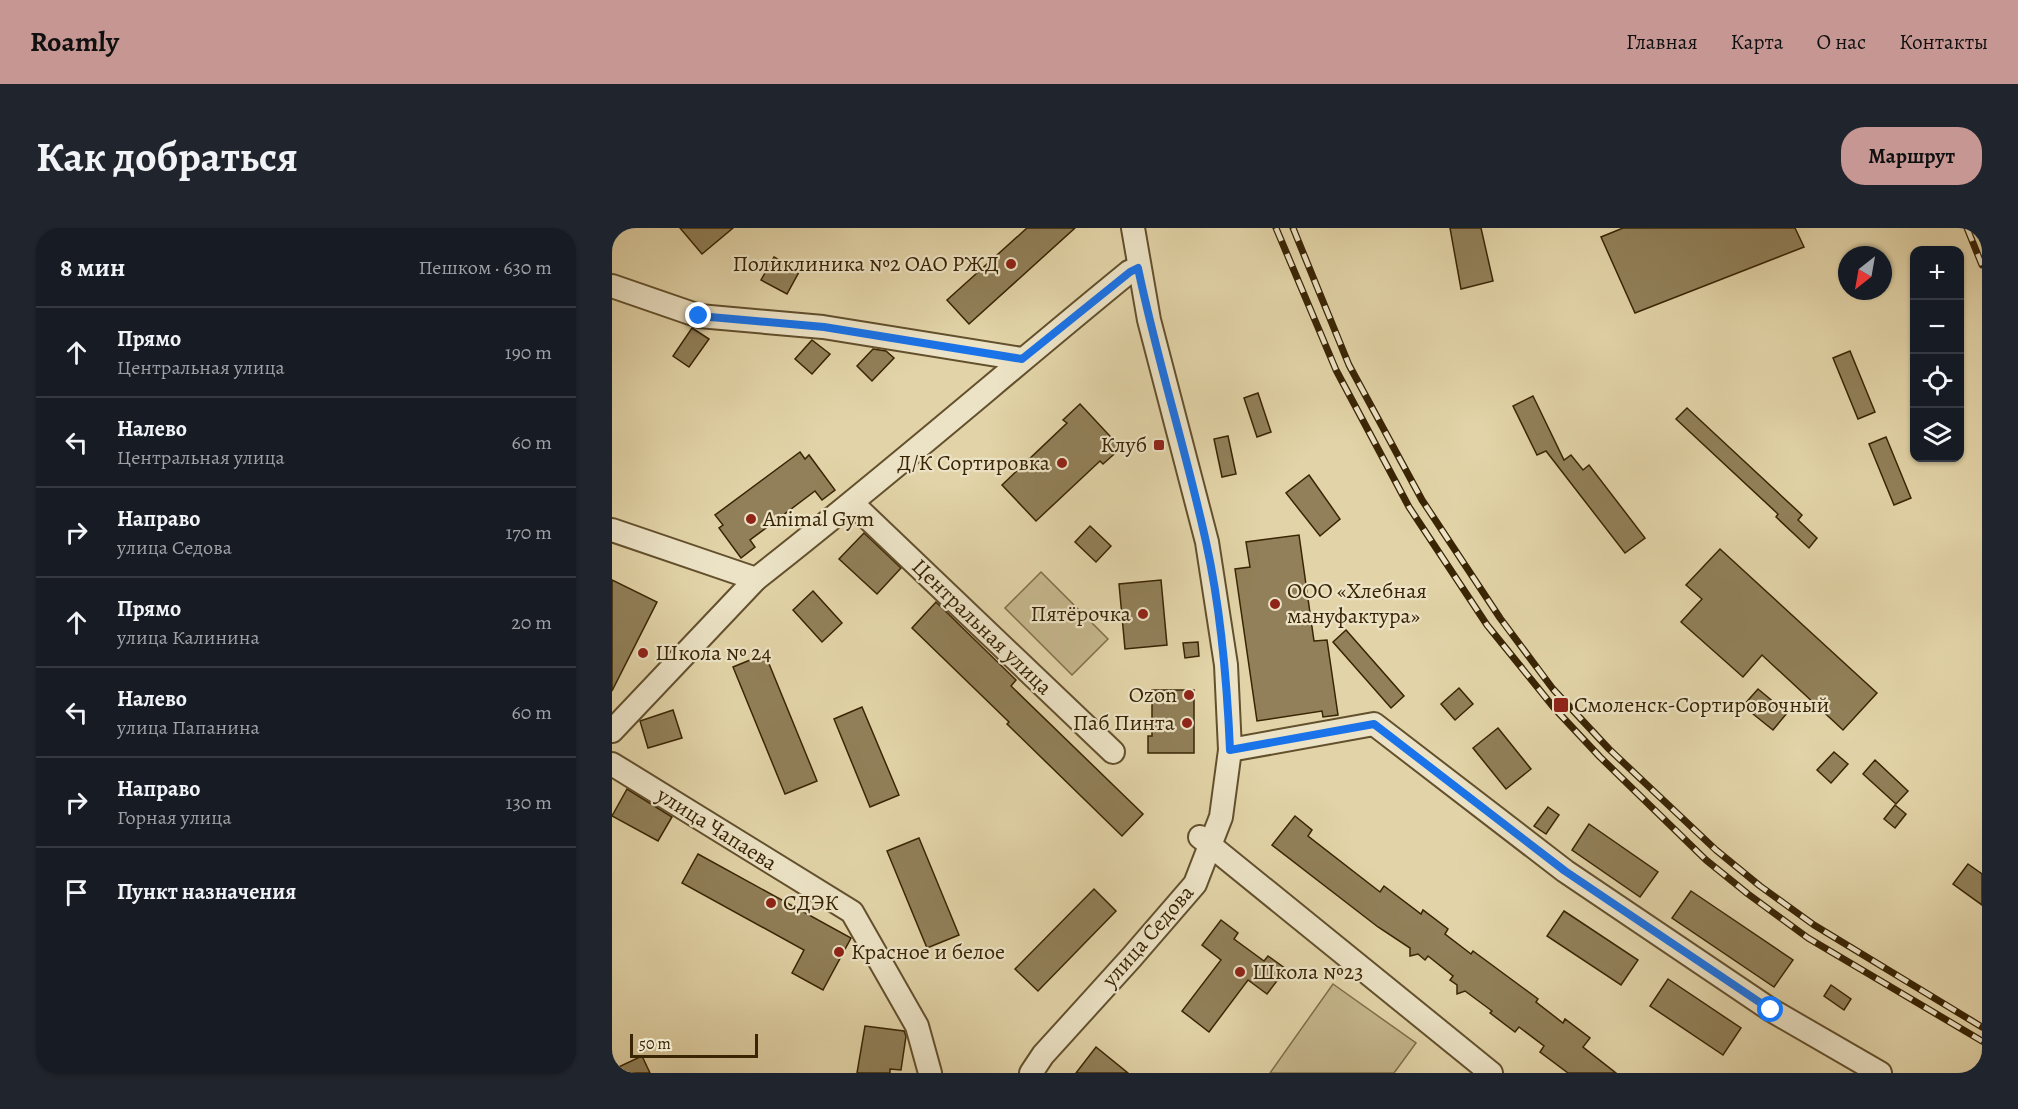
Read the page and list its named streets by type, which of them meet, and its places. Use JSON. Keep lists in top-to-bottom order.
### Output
{
  "streets": {
    "street": ["Центральная улица", "улица Чапаева", "улица Седова"]
  },
  "places": {
    "other": [
      "Поликлиника №2 ОАО РЖД",
      "Д/К Сортировка",
      "Animal Gym",
      "ООО «Хлебная мануфактура»",
      "Пятёрочка",
      "Школа № 24",
      "Ozon",
      "Паб Пинта",
      "СДЭК",
      "Красное и белое",
      "Школа №23"
    ],
    "transit": ["Клуб", "Смоленск-Сортировочный"]
  },
  "scale_bar": "50 m",
  "north": "bottom left",
  "page": {
    "header": "Roamly",
    "nav": [
      "Главная",
      "Карта",
      "О нас",
      "Контакты"
    ],
    "buttons": "Маршрут",
    "title": "Как добраться",
    "heading": ["8 мин", "Пешком · 630 m"],
    "map_buttons": ["+", "−"],
    "list": [
      ["Прямо", "Центральная улица", "190 m"],
      ["Налево", "Центральная улица", "60 m"],
      ["Направо", "улица Седова", "170 m"],
      ["Прямо", "улица Калинина", "20 m"],
      ["Налево", "улица Папанина", "60 m"],
      ["Направо", "Горная улица", "130 m"],
      "Пункт назначения"
    ],
    "scale": "50 m"
  }
}
